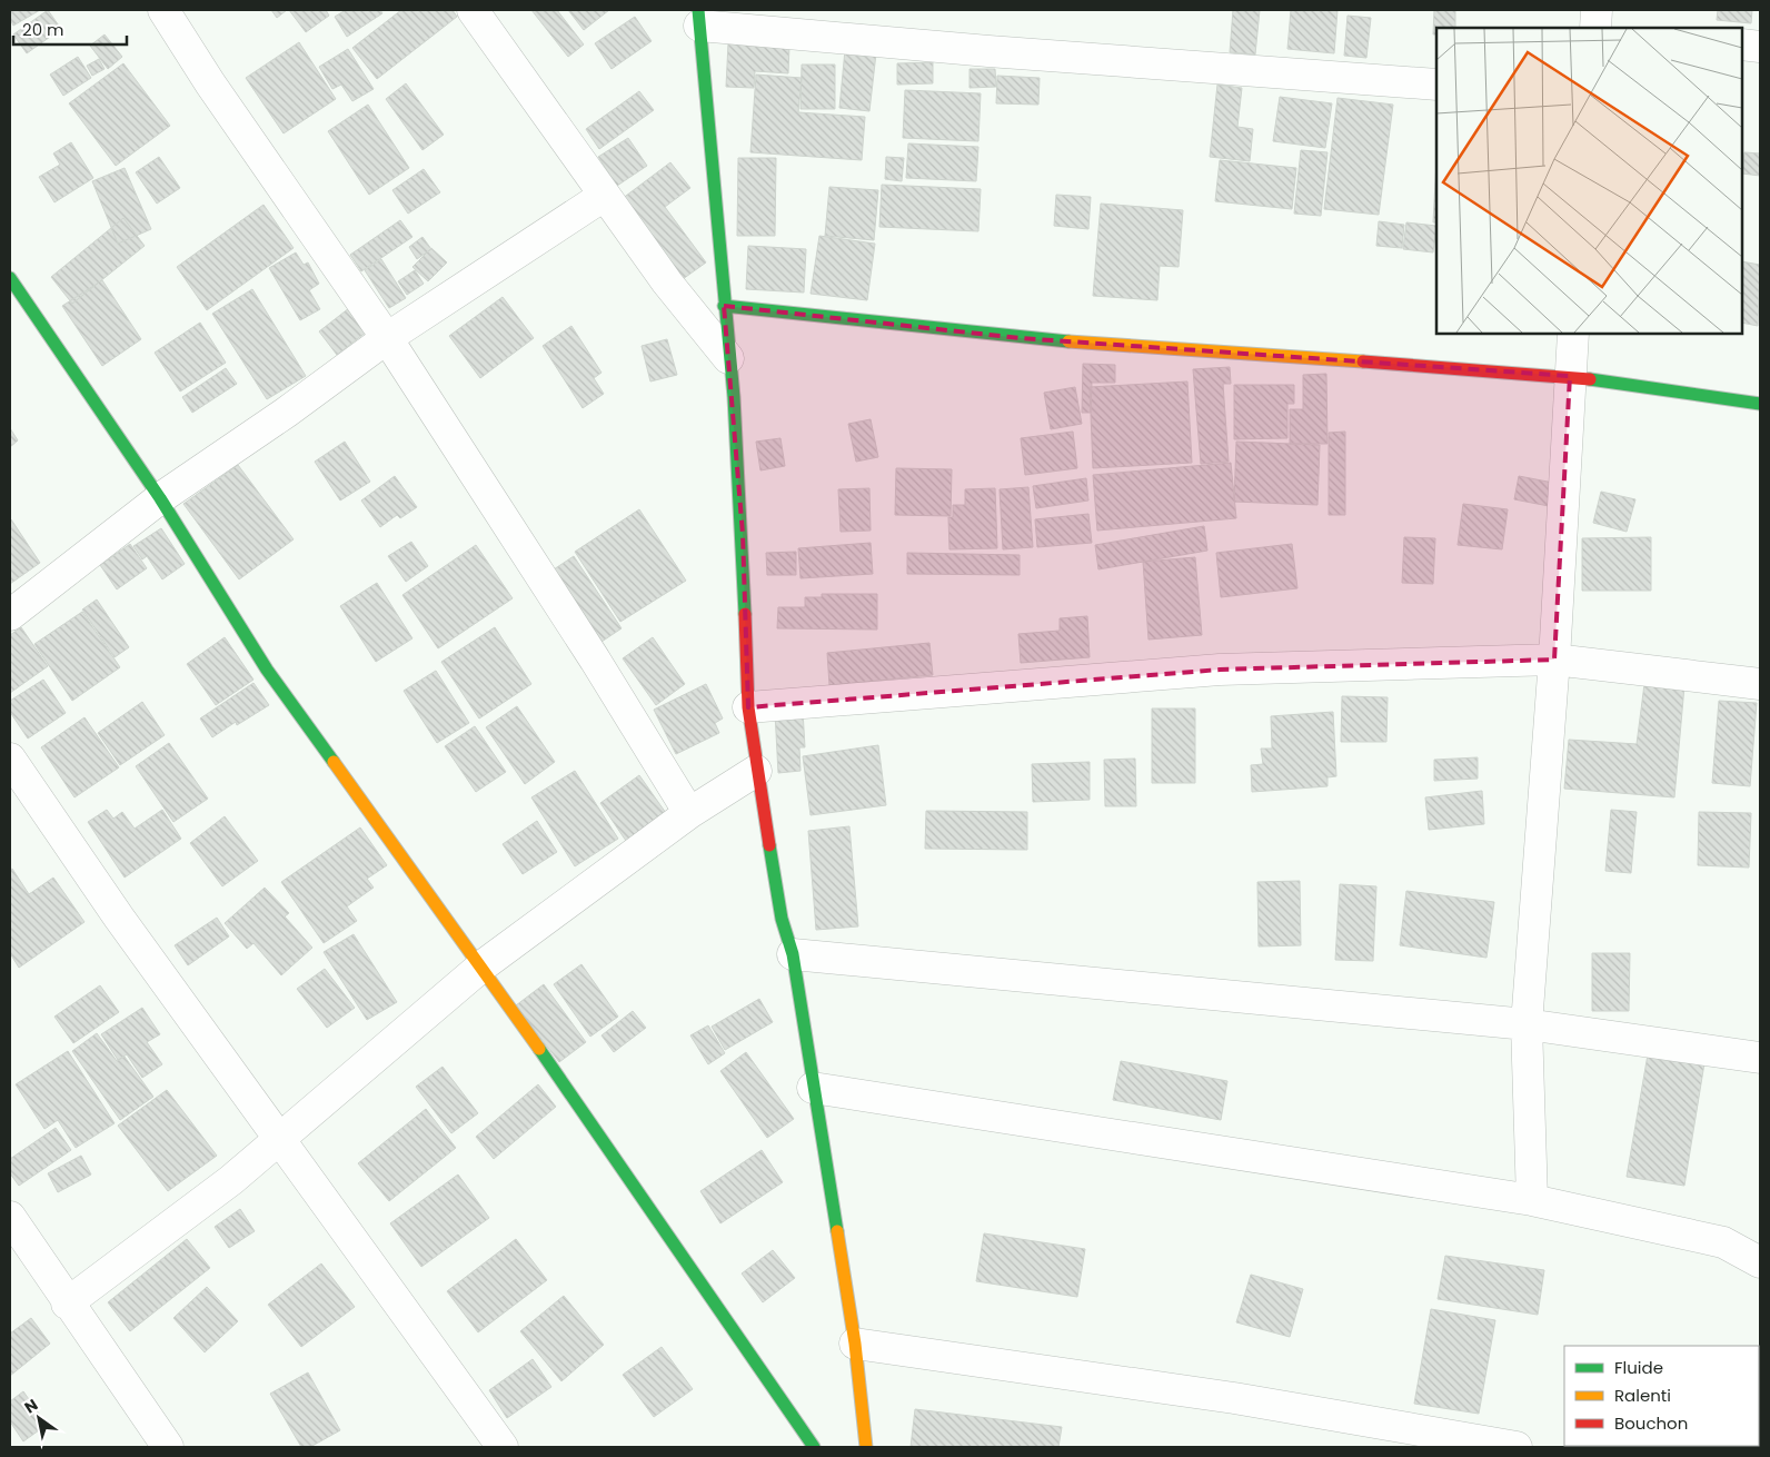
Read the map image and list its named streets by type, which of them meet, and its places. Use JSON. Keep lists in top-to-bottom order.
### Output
{
  "legend": ["Fluide", "Ralenti", "Bouchon"],
  "scale_bar": "20 m",
  "north": "top left"
}
